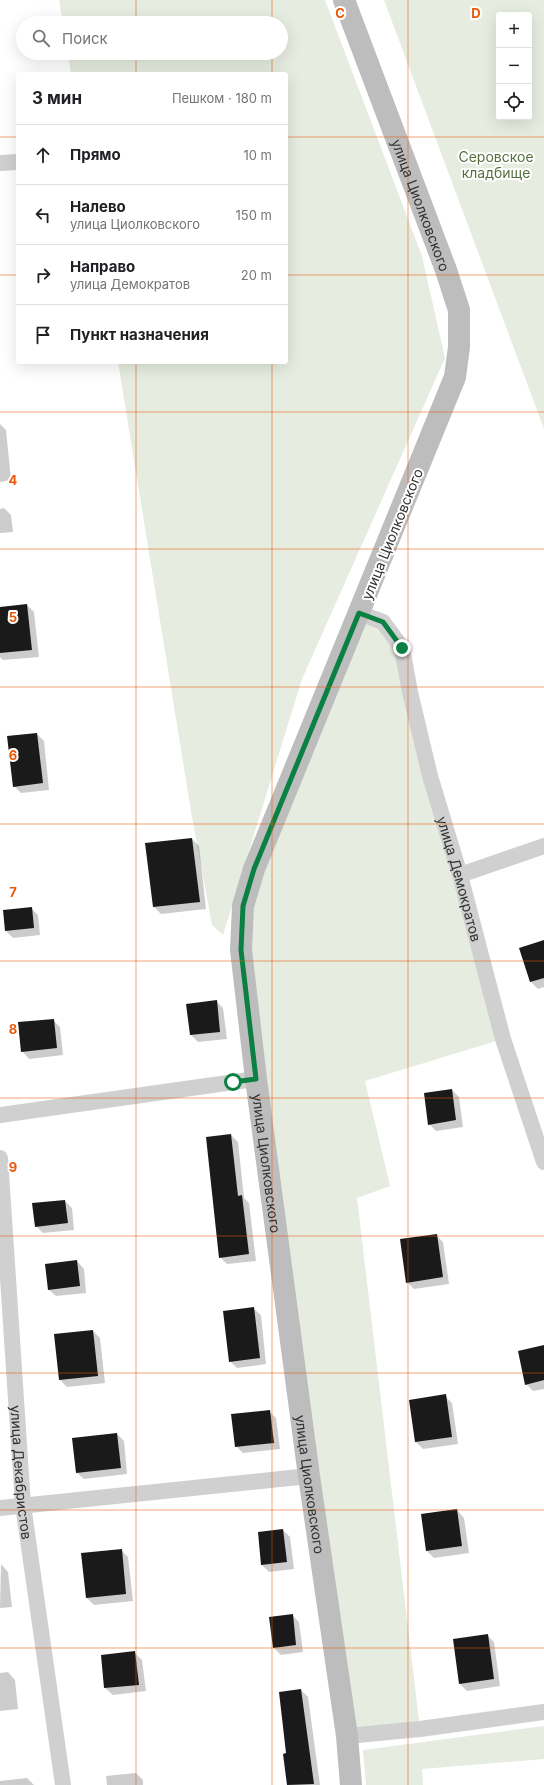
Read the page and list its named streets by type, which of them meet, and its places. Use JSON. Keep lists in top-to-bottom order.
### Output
{
  "streets": {
    "main road": ["улица Циолковского"],
    "street": ["улица Демократов", "улица Декабристов"]
  },
  "crossings": [
    ["улица Циолковского", "улица Демократов"]
  ],
  "parks": ["Серовское кладбище"],
  "page": {
    "map_buttons": ["+", "−"],
    "search": "Поиск",
    "heading": ["3 мин", "Пешком · 180 m"],
    "list": [
      ["Прямо", "10 m"],
      ["Налево", "улица Циолковского", "150 m"],
      ["Направо", "улица Демократов", "20 m"],
      "Пункт назначения"
    ]
  },
  "grid": {
    "columns": ["C", "D"],
    "rows": [
      "4",
      "5",
      "6",
      "7",
      "8",
      "9"
    ]
  }
}
